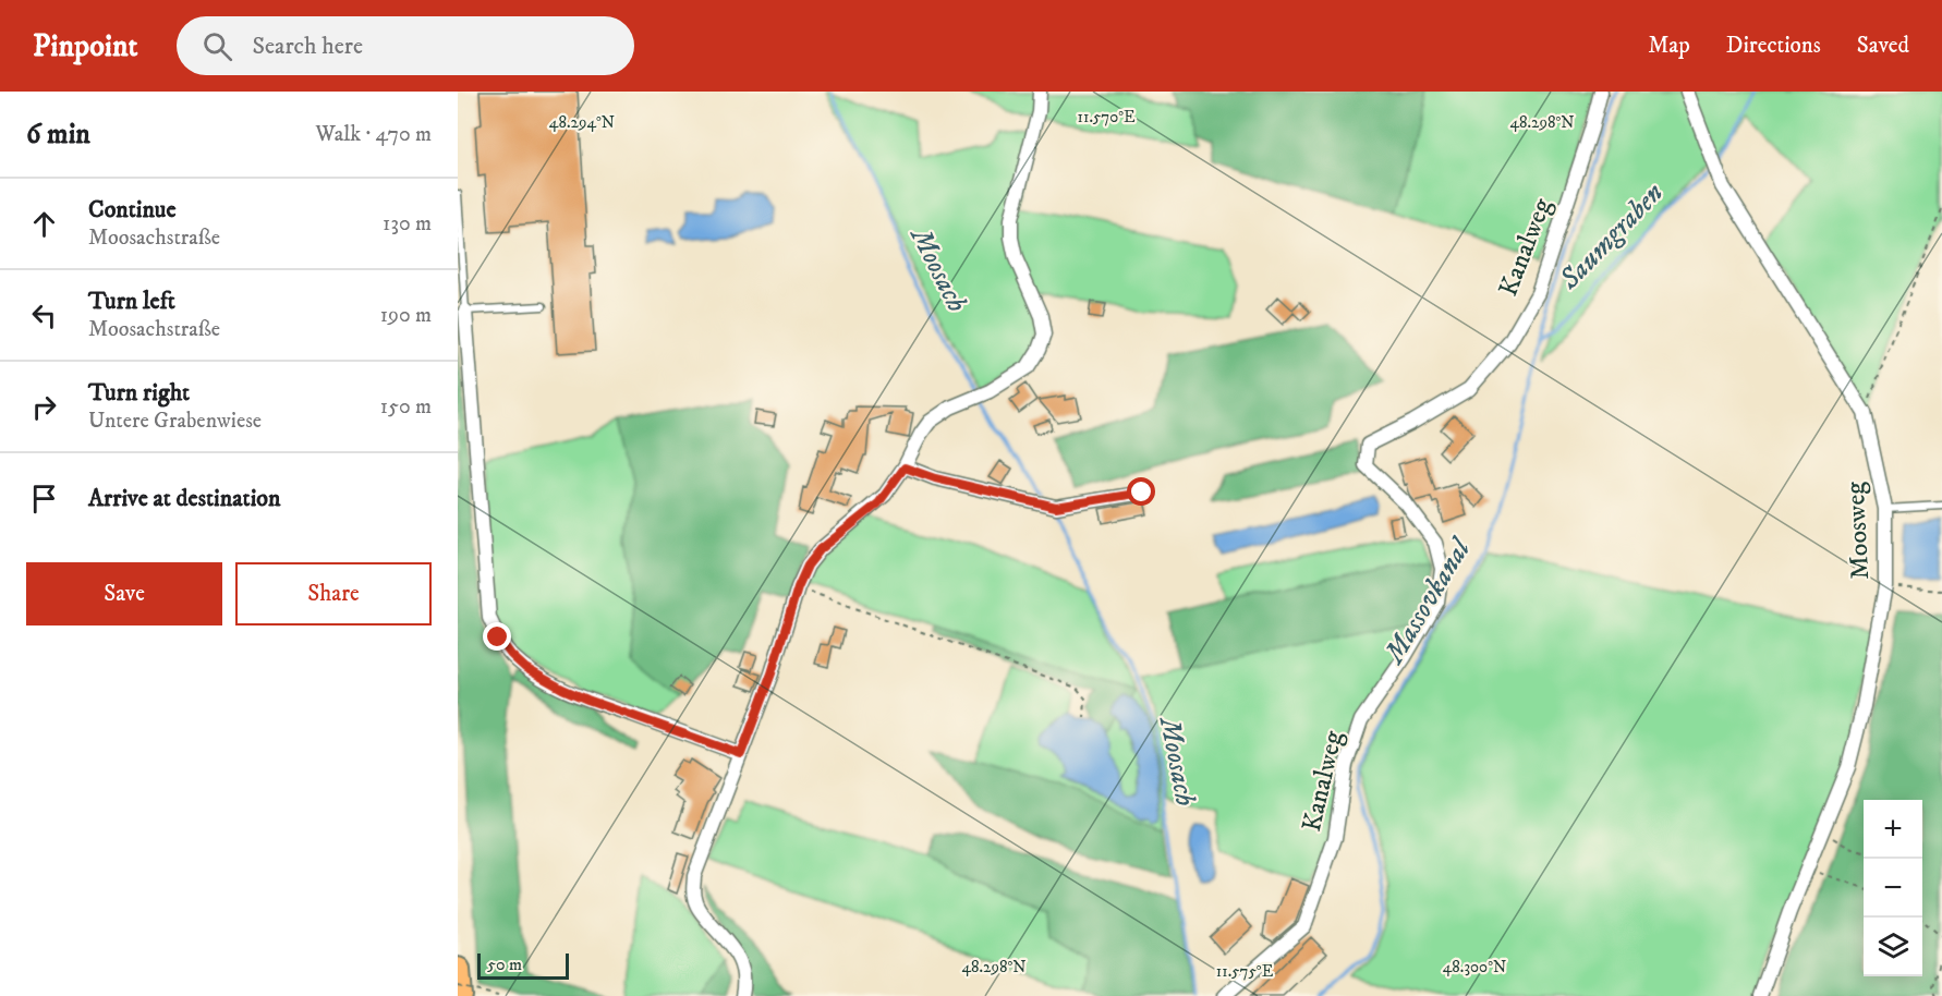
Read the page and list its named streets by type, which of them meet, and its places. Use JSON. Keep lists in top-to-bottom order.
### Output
{
  "streets": {
    "street": ["Kanalweg", "Moosweg"]
  },
  "water": ["Saumgraben", "Moosach", "Massovkanal"],
  "scale_bar": "50 m",
  "page": {
    "header": "Pinpoint",
    "search": "Search here",
    "nav": ["Map", "Directions", "Saved"],
    "heading": ["6 min", "Walk · 470 m"],
    "list": [
      ["Continue", "Moosachstraße", "130 m"],
      ["Turn left", "Moosachstraße", "190 m"],
      ["Turn right", "Untere Grabenwiese", "150 m"],
      "Arrive at destination"
    ],
    "buttons": ["Save", "Share"],
    "map_buttons": ["+", "−"],
    "scale": "50 m"
  },
  "coordinates": [
    "11.570°E",
    "48.294°N",
    "48.298°N",
    "48.300°N",
    "11.575°E"
  ]
}
